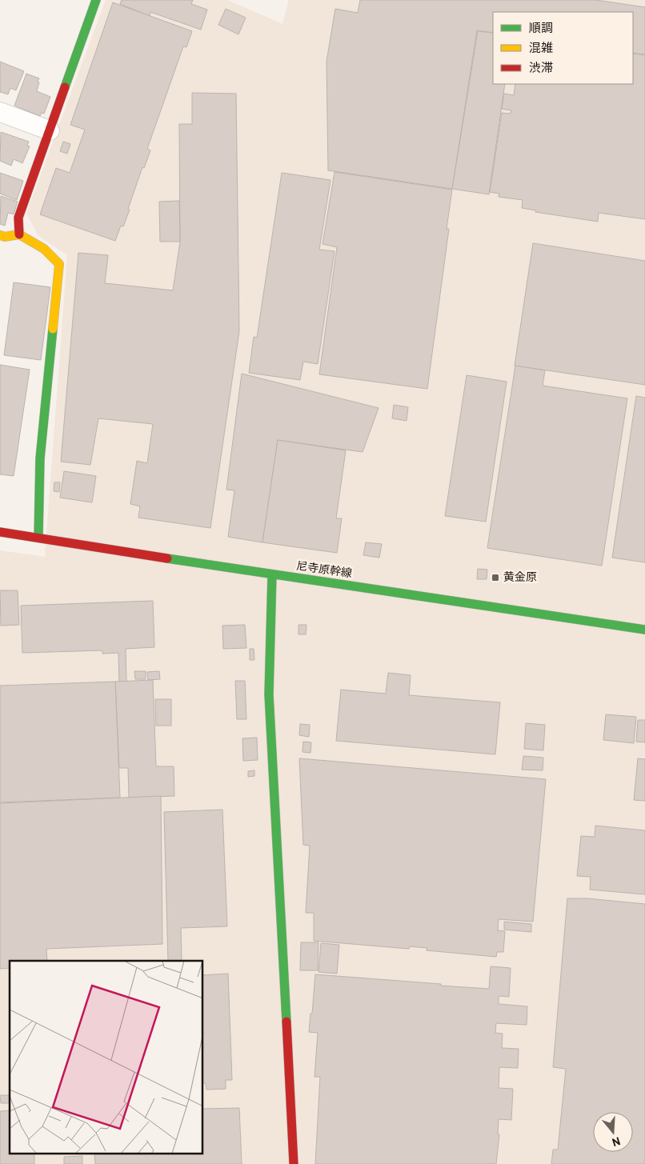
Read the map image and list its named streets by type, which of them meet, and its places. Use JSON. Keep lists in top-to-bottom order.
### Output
{
  "streets": {
    "street": ["尼寺原幹線"]
  },
  "places": {
    "transit": ["黄金原"]
  },
  "legend": ["順調", "混雑", "渋滞"],
  "north": "bottom"
}
